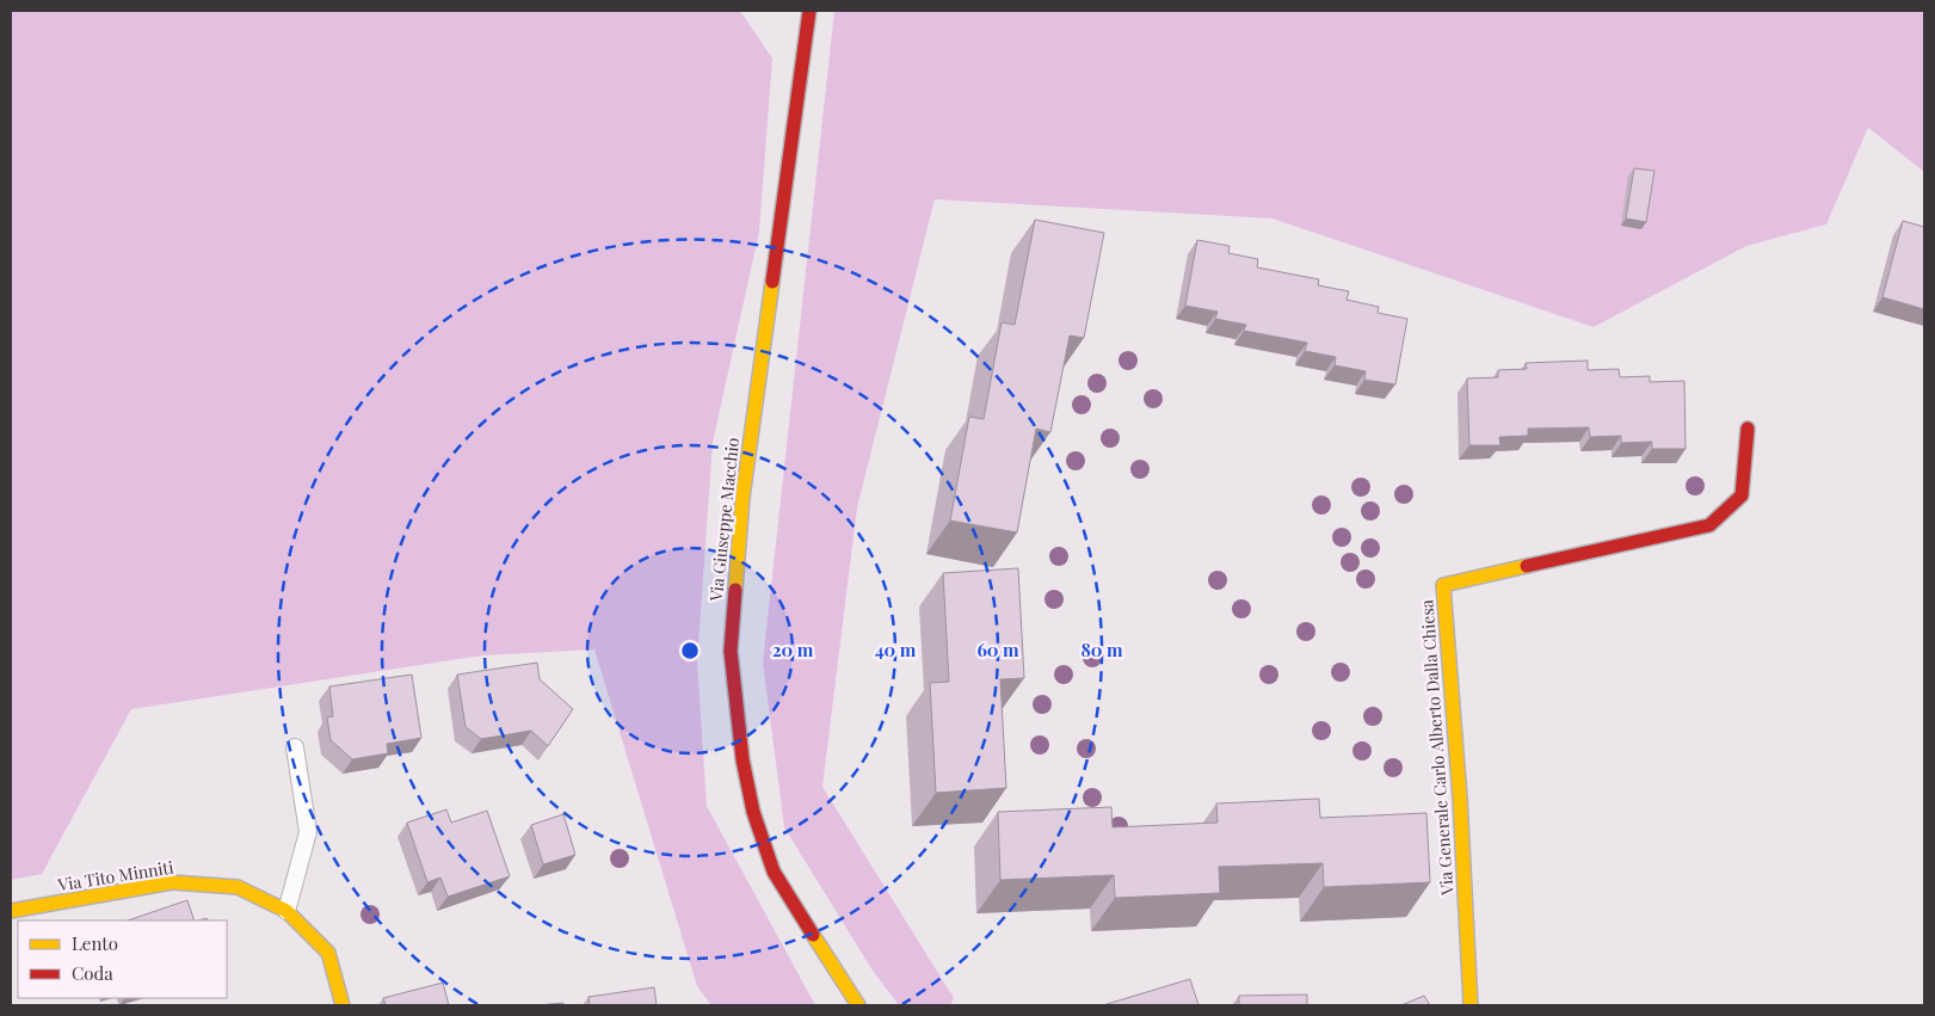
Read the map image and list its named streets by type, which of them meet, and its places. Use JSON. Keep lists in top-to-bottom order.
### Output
{
  "streets": {
    "street": ["Via Giuseppe Macchio", "Via Generale Carlo Alberto Dalla Chiesa", "Via Tito Minniti"]
  },
  "legend": ["Lento", "Coda"],
  "rings": [
    "20 m",
    "40 m",
    "60 m",
    "80 m"
  ]
}
